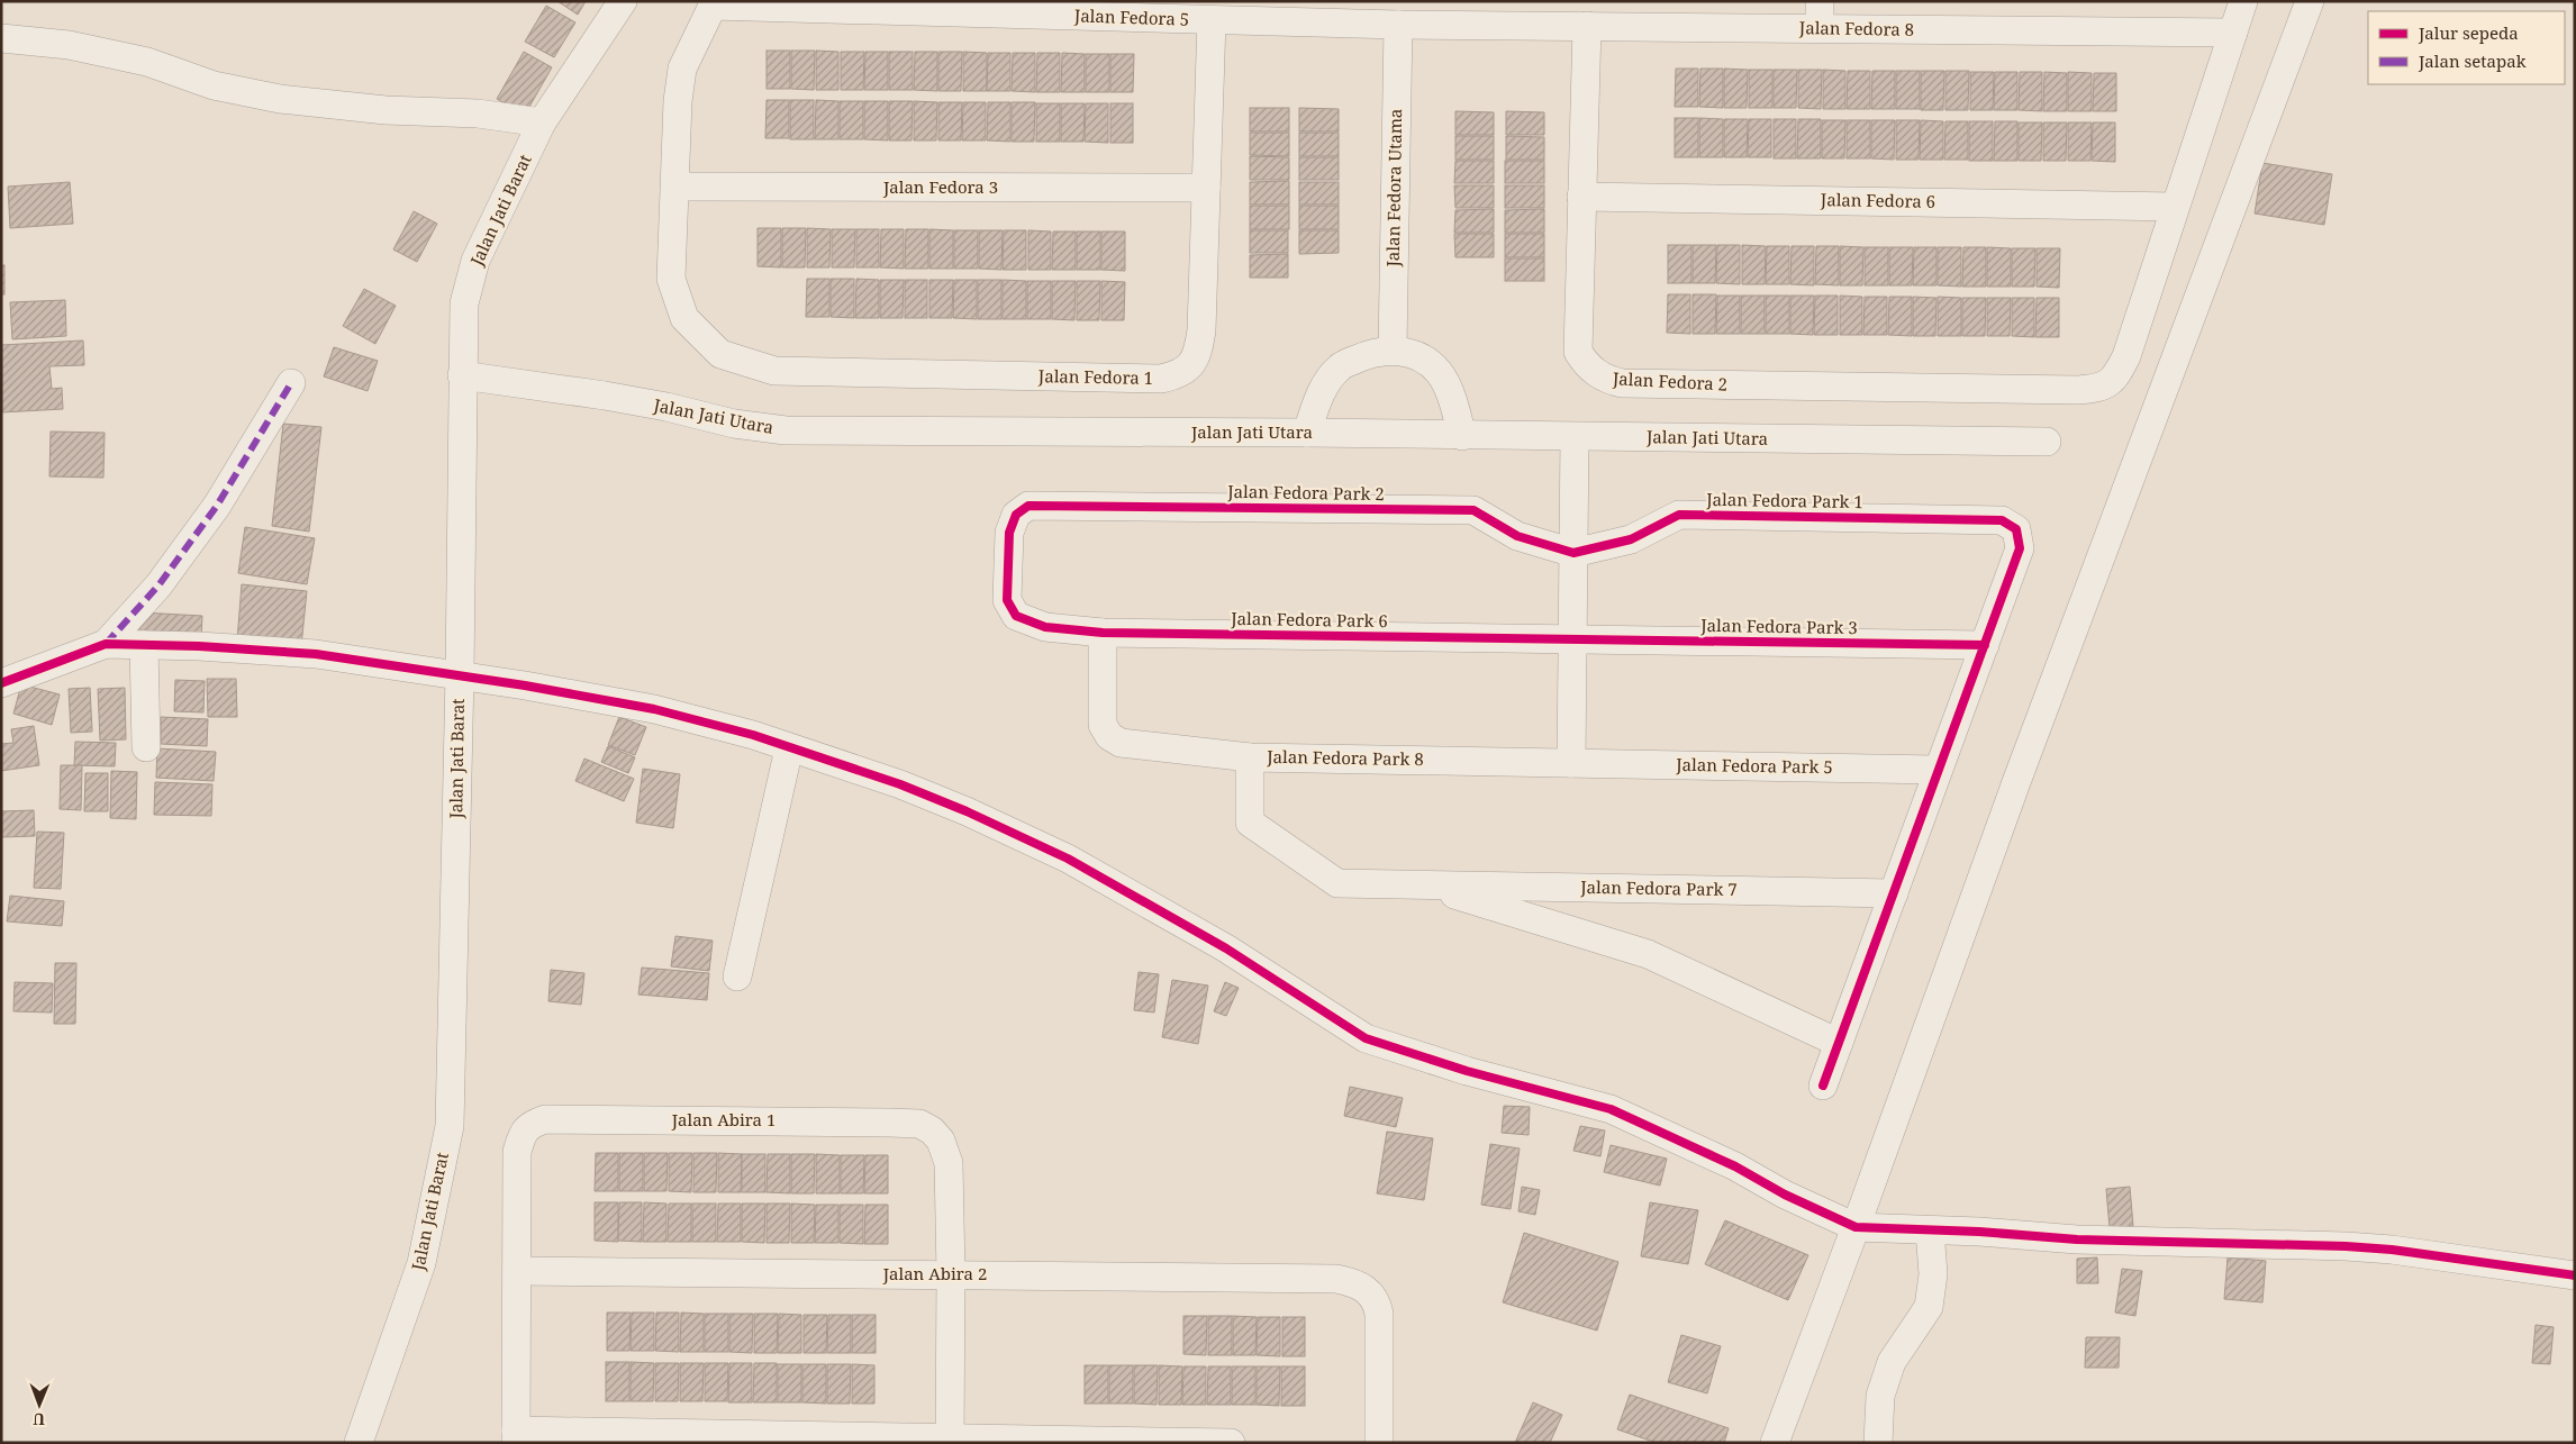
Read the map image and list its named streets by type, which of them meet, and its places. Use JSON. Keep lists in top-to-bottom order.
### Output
{
  "streets": {
    "street": [
      "Jalan Fedora 5",
      "Jalan Fedora 8",
      "Jalan Fedora 3",
      "Jalan Fedora Utama",
      "Jalan Fedora 6",
      "Jalan Jati Barat",
      "Jalan Fedora 1",
      "Jalan Fedora 2",
      "Jalan Jati Utara",
      "Jalan Fedora Park 2",
      "Jalan Fedora Park 1",
      "Jalan Fedora Park 6",
      "Jalan Fedora Park 3",
      "Jalan Fedora Park 8",
      "Jalan Fedora Park 5",
      "Jalan Fedora Park 7",
      "Jalan Abira 1",
      "Jalan Abira 2"
    ]
  },
  "crossings": [
    ["Jalan Fedora 5", "Jalan Fedora 8"],
    ["Jalan Fedora 5", "Jalan Fedora Utama"],
    ["Jalan Fedora 5", "Jalan Fedora 1"],
    ["Jalan Fedora 8", "Jalan Fedora Utama"],
    ["Jalan Fedora 8", "Jalan Fedora 2"],
    ["Jalan Fedora 3", "Jalan Fedora 1"],
    ["Jalan Fedora 6", "Jalan Fedora 2"],
    ["Jalan Jati Barat", "Jalan Jati Utara"],
    ["Jalan Fedora Park 2", "Jalan Fedora Park 1"],
    ["Jalan Fedora Park 2", "Jalan Fedora Park 6"],
    ["Jalan Fedora Park 1", "Jalan Fedora Park 3"],
    ["Jalan Fedora Park 6", "Jalan Fedora Park 3"],
    ["Jalan Fedora Park 6", "Jalan Fedora Park 8"],
    ["Jalan Fedora Park 8", "Jalan Fedora Park 5"],
    ["Jalan Fedora Park 8", "Jalan Fedora Park 7"],
    ["Jalan Abira 1", "Jalan Abira 2"]
  ],
  "legend": ["Jalur sepeda", "Jalan setapak"],
  "north": "bottom"
}
